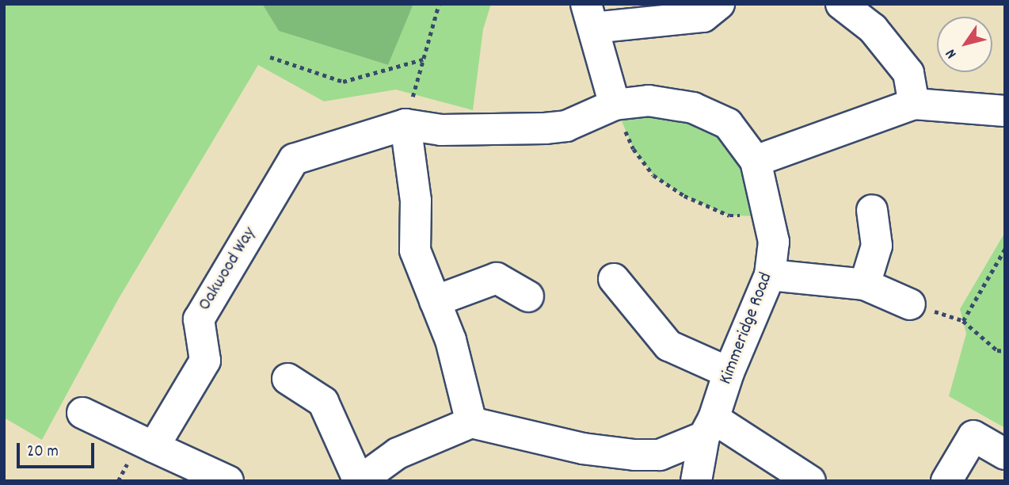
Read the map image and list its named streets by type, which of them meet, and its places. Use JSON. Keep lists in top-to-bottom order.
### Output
{
  "streets": {
    "street": ["Oakwood Way", "Kimmeridge Road"]
  },
  "crossings": [
    ["Oakwood Way", "Kimmeridge Road"]
  ],
  "scale_bar": "20 m",
  "north": "bottom left"
}
